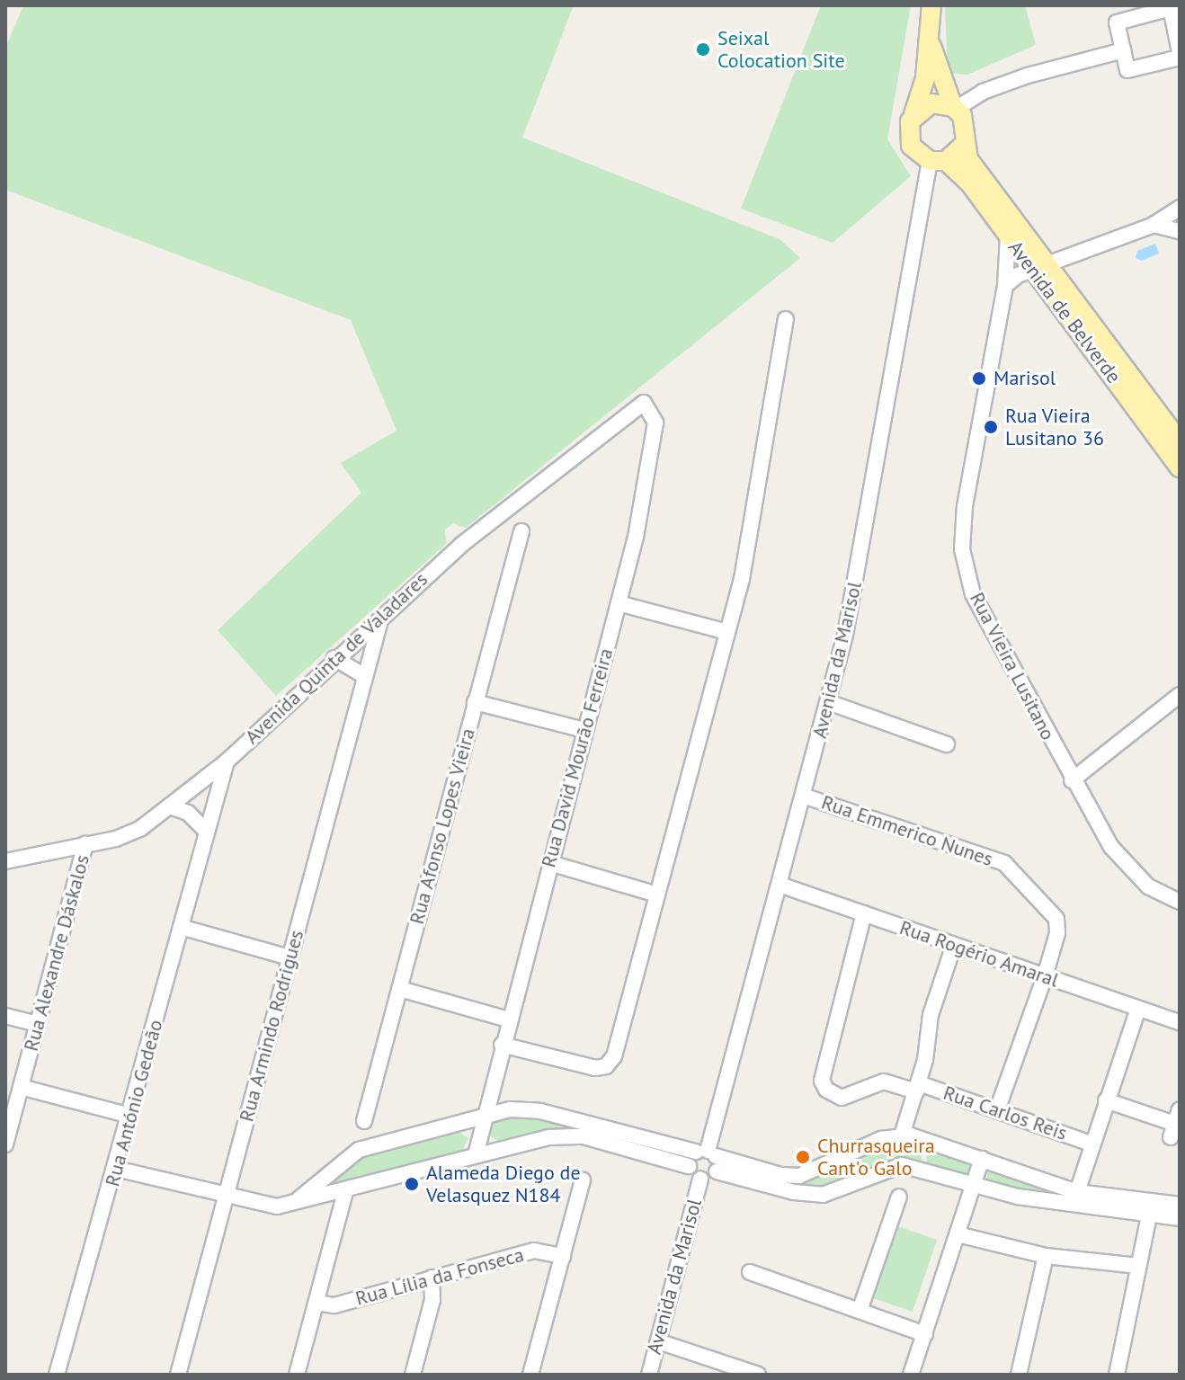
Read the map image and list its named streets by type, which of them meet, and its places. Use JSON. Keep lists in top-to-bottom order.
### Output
{
  "streets": {
    "main road": ["Avenida de Belverde"],
    "street": [
      "Avenida Quinta de Valadares",
      "Avenida da Marisol",
      "Rua Vieira Lusitano",
      "Rua David Mourão Ferreira",
      "Rua Afonso Lopes Vieira",
      "Rua Emmerico Nunes",
      "Rua Alexandre Dáskalos",
      "Rua Rogério Amaral",
      "Rua Armindo Rodrigues",
      "Rua António Gedeão",
      "Rua Carlos Reis",
      "Rua Lília da Fonseca"
    ]
  },
  "crossings": [
    ["Avenida de Belverde", "Avenida da Marisol"],
    ["Avenida de Belverde", "Rua Vieira Lusitano"],
    ["Avenida Quinta de Valadares", "Rua David Mourão Ferreira"],
    ["Avenida Quinta de Valadares", "Rua Alexandre Dáskalos"],
    ["Avenida Quinta de Valadares", "Rua Armindo Rodrigues"],
    ["Avenida Quinta de Valadares", "Rua António Gedeão"],
    ["Avenida da Marisol", "Rua Emmerico Nunes"],
    ["Avenida da Marisol", "Rua Rogério Amaral"],
    ["Rua Emmerico Nunes", "Rua Rogério Amaral"],
    ["Rua Rogério Amaral", "Rua Carlos Reis"]
  ],
  "places": [
    "Seixal Colocation Site",
    "Marisol",
    "Rua Vieira Lusitano 36",
    "Churrasqueira Cant'o Galo",
    "Alameda Diego de Velasquez N184"
  ]
}
